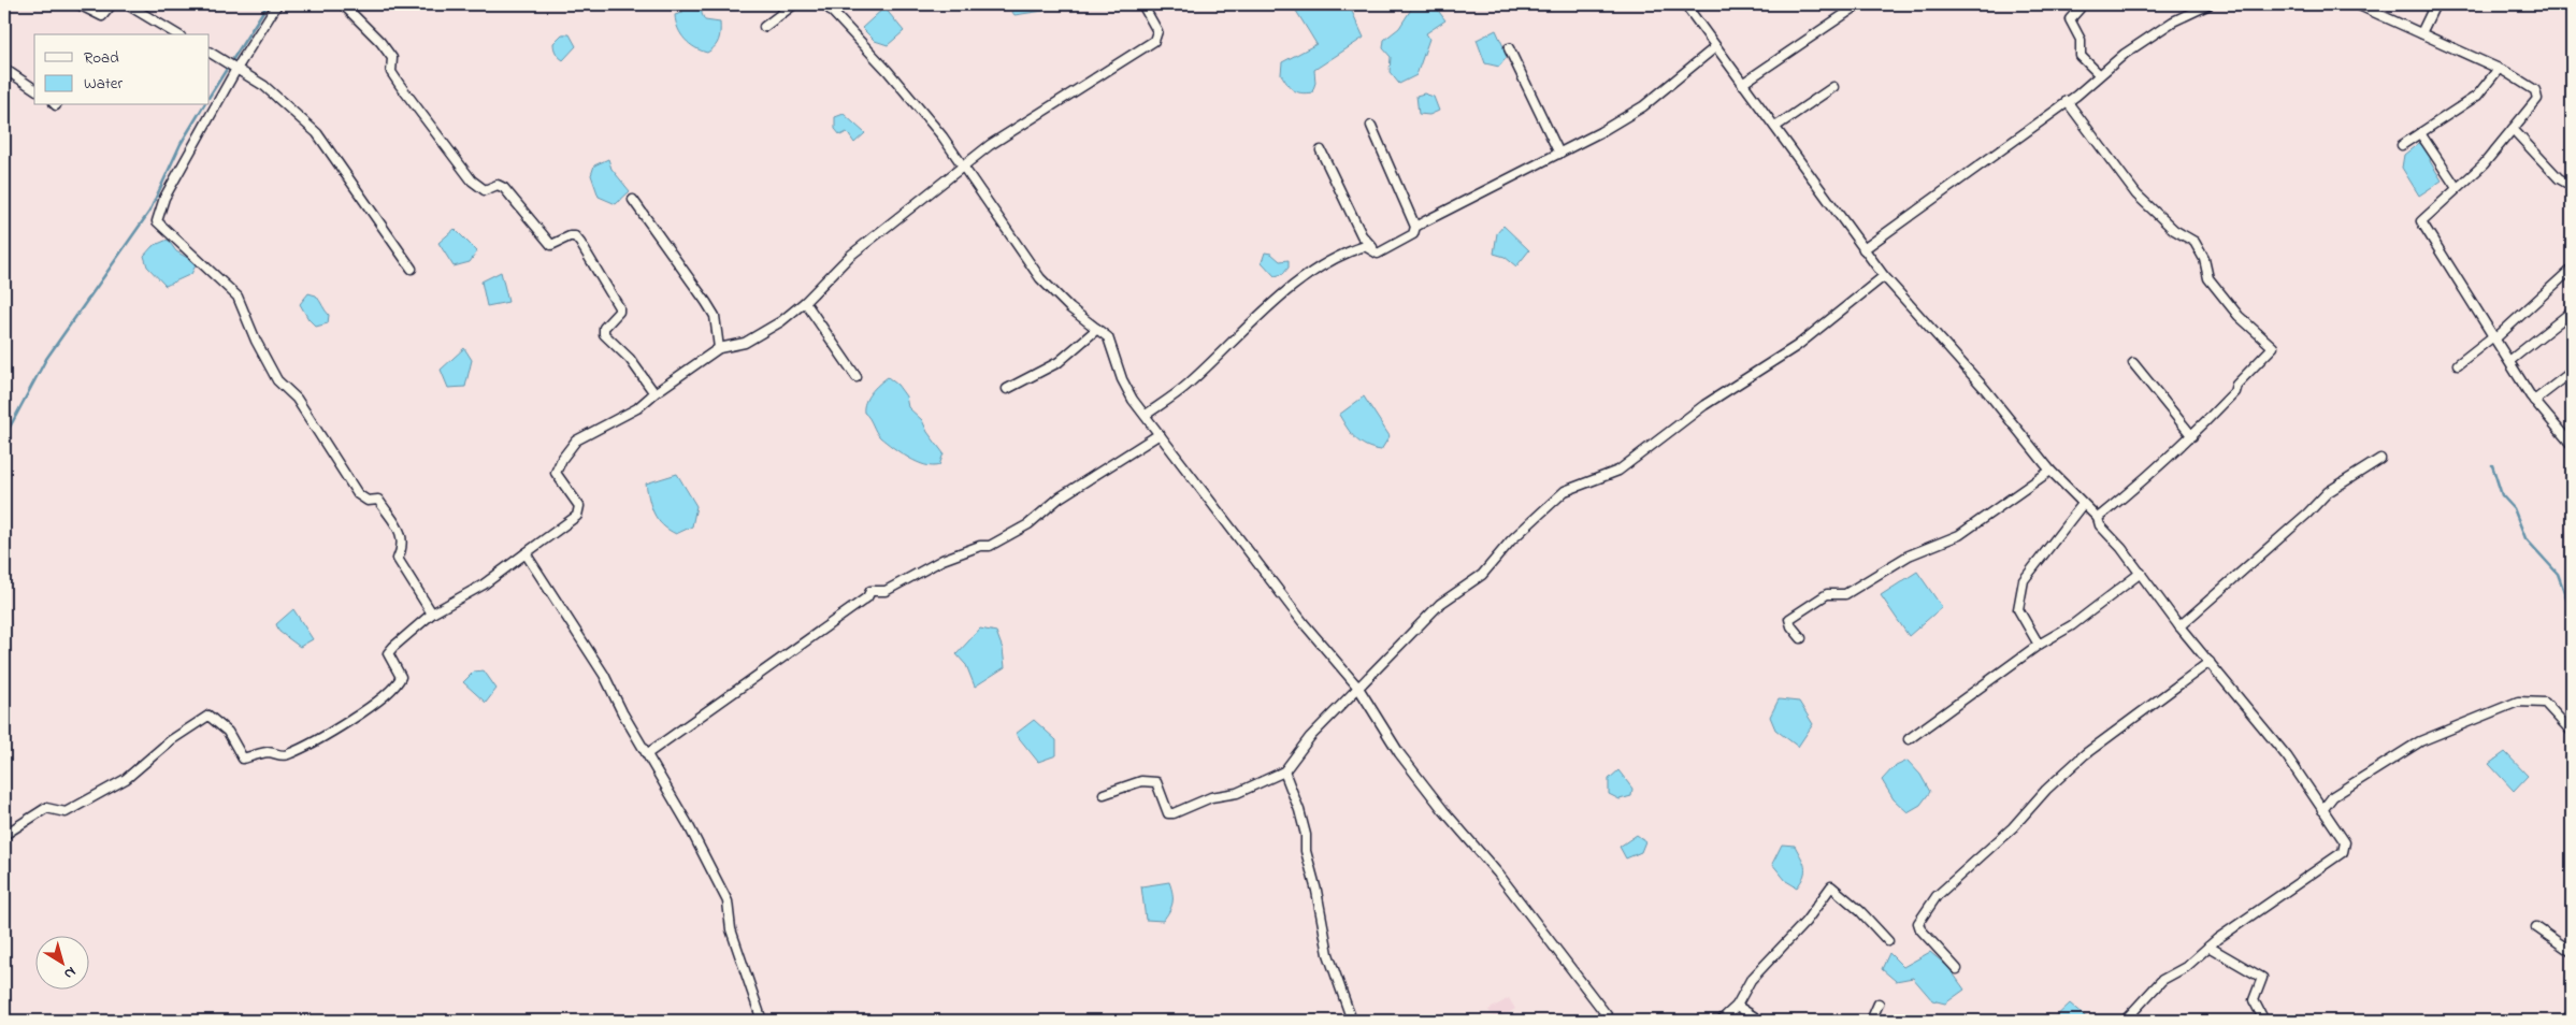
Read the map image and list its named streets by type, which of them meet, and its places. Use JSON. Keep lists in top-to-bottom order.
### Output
{
  "legend": ["Road", "Water"],
  "north": "bottom right"
}
